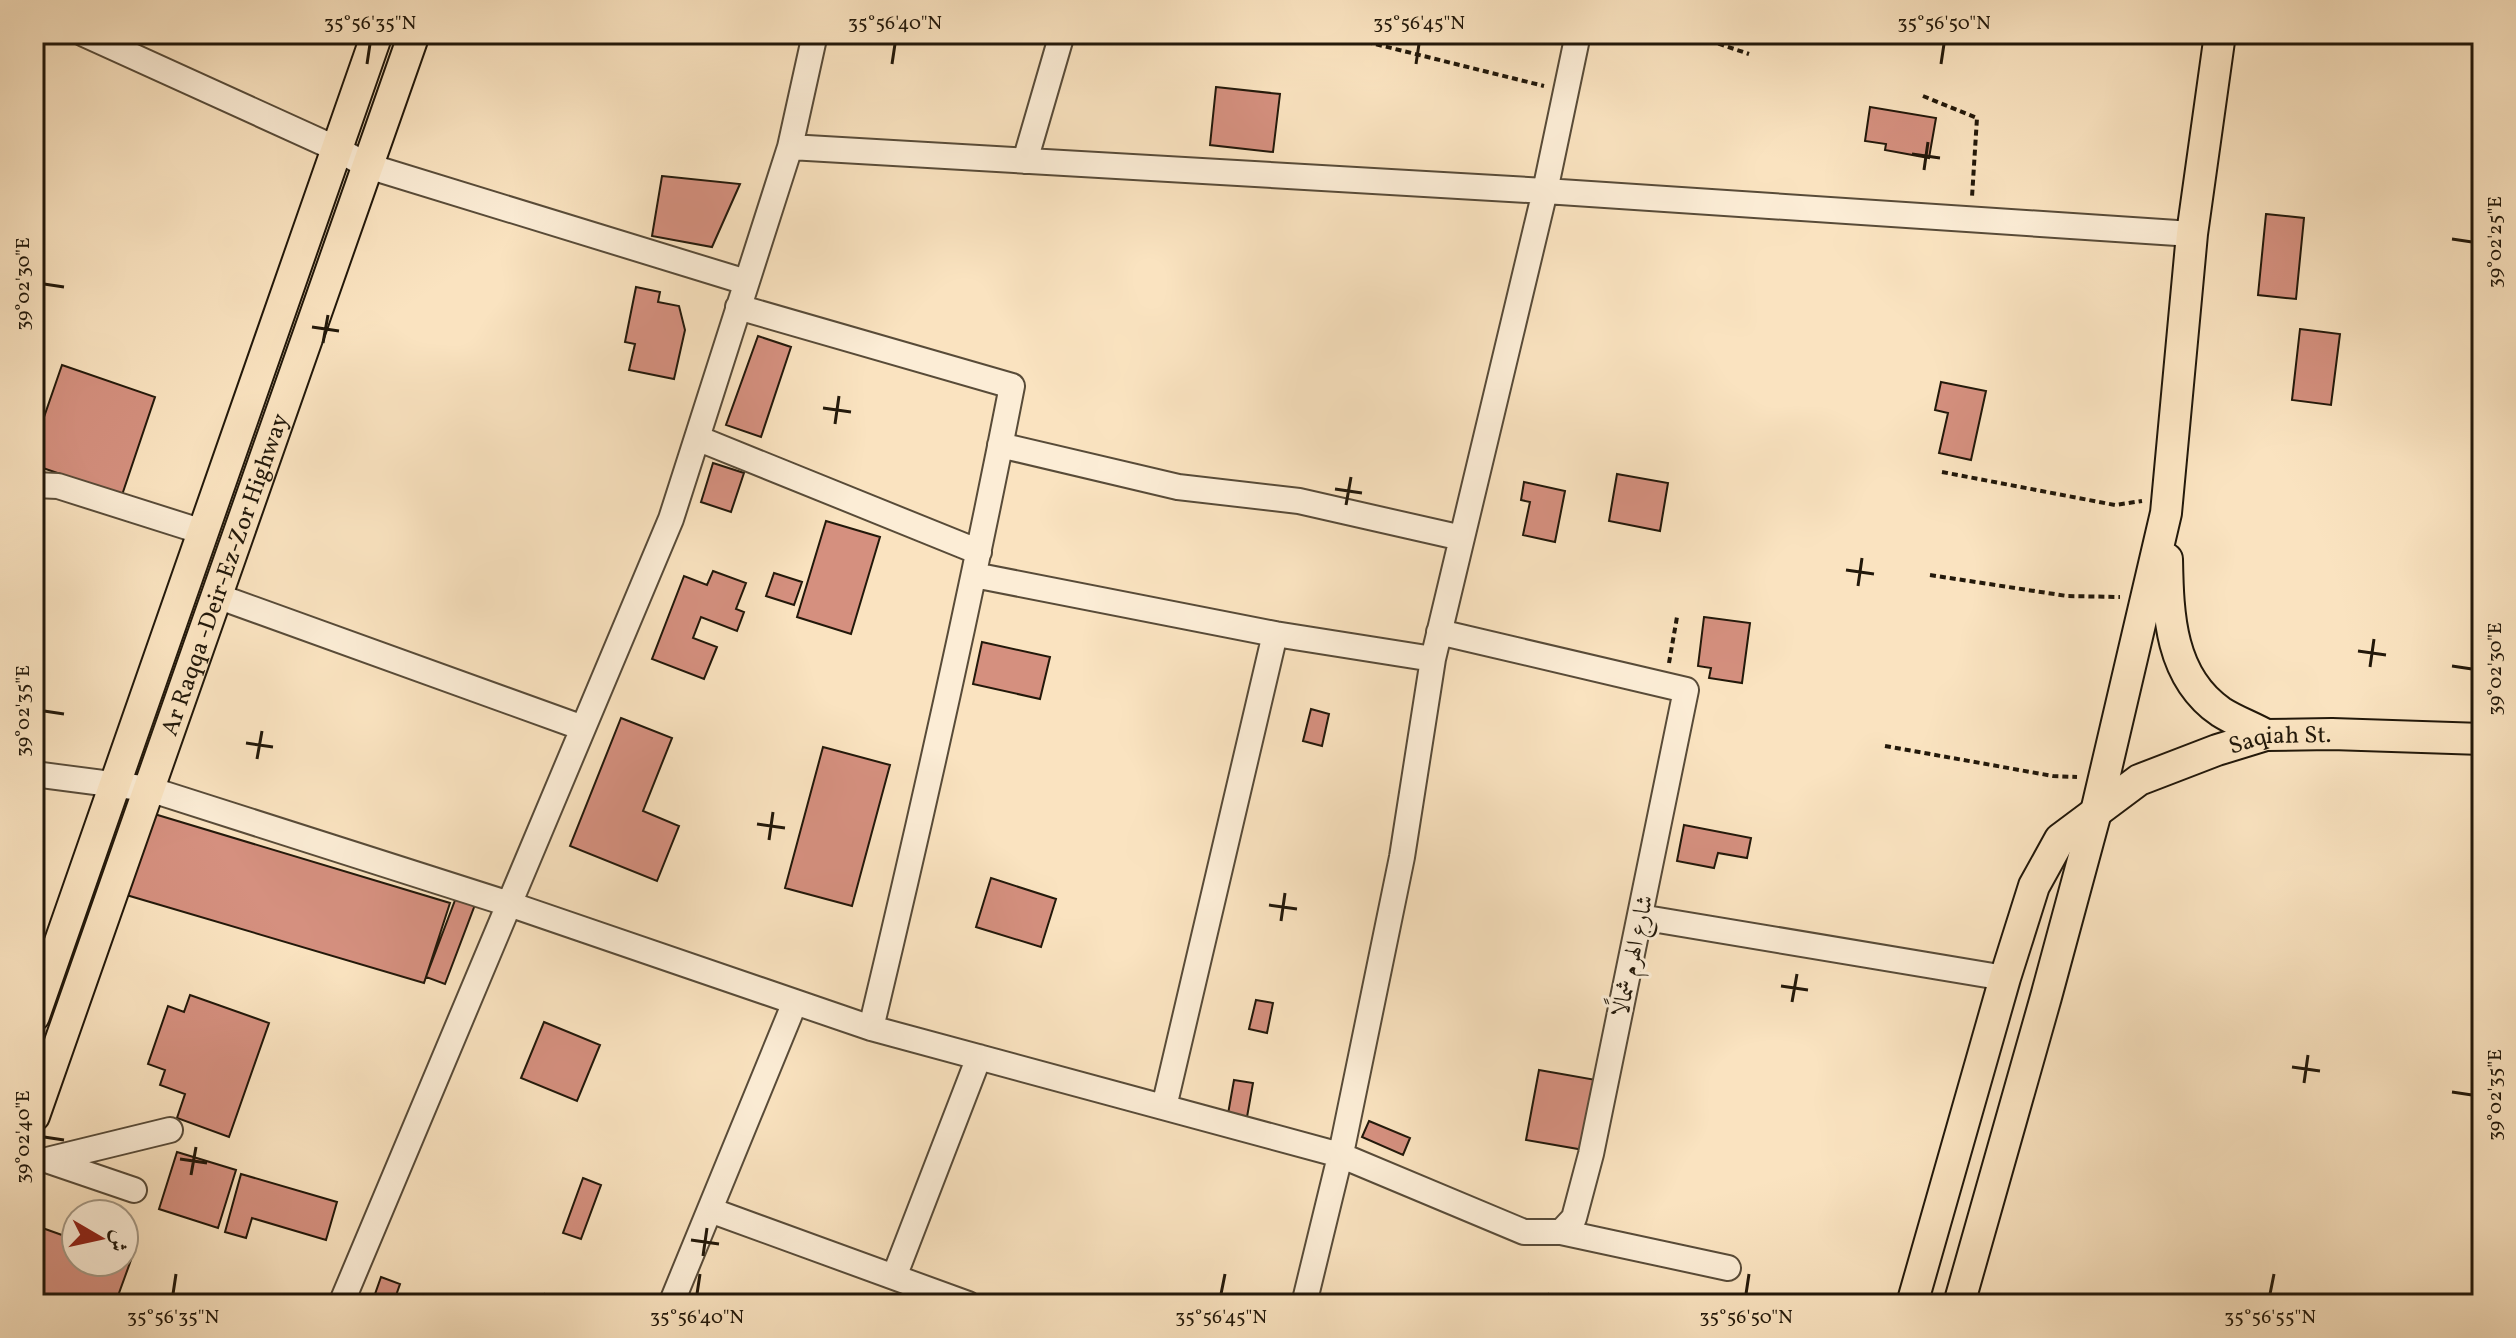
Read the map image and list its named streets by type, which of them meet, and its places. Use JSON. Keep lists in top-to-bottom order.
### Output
{
  "streets": {
    "main road": ["Ar Raqqa -Deir-Ez-Zor Highway", "Saqiah St."],
    "street": ["شارع الهرم شمالًا"]
  },
  "north": "right",
  "coordinates": [
    "35°56'35\"N",
    "35°56'40\"N",
    "35°56'45\"N",
    "35°56'50\"N",
    "39°02'25\"E",
    "39°02'30\"E",
    "39°02'35\"E",
    "39°02'40\"E",
    "35°56'55\"N"
  ]
}
